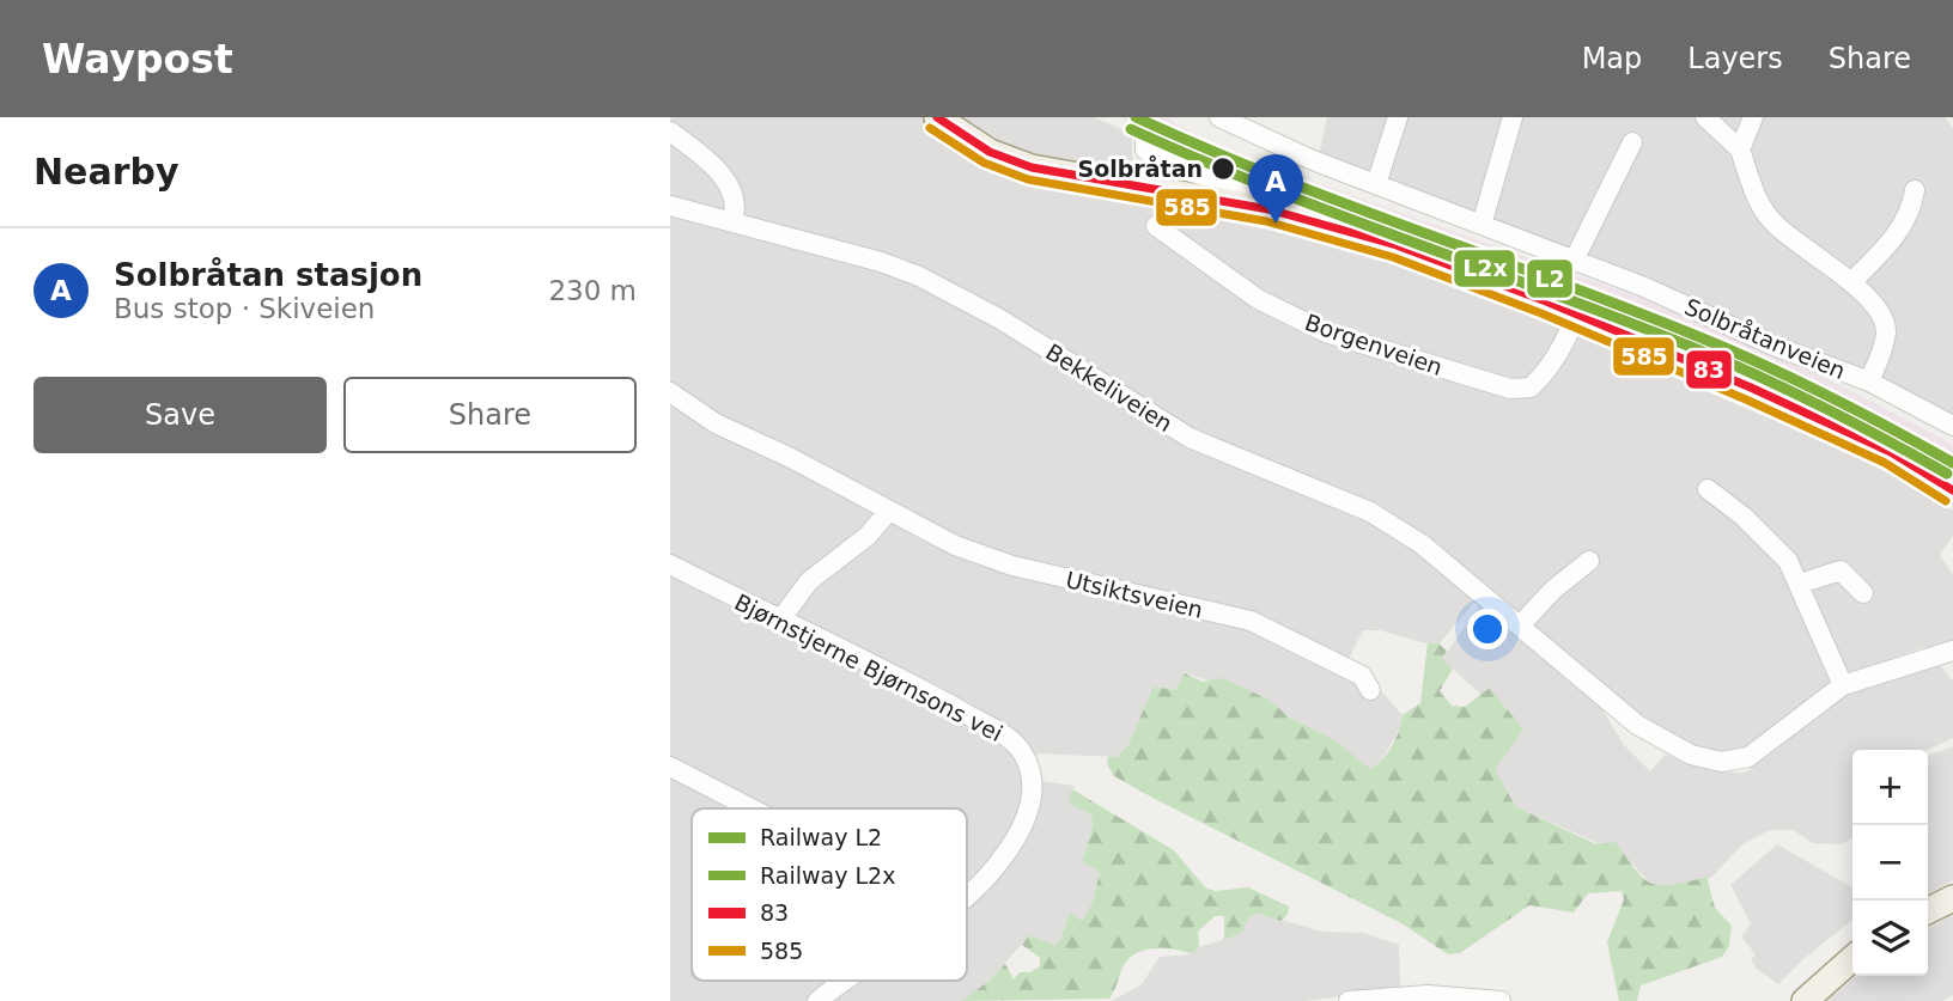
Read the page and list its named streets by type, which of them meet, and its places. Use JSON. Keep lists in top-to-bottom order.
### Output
{
  "streets": {
    "street": [
      "Solbråtanveien",
      "Borgenveien",
      "Bekkeliveien",
      "Utsiktsveien",
      "Bjørnstjerne Bjørnsons vei"
    ]
  },
  "places": ["Solbråtan"],
  "lines": [
    "rail line L2",
    "transit line 83",
    "transit line 585",
    "rail line L2x"
  ],
  "legend": [
    "Railway L2",
    "Railway L2x",
    "83",
    "585"
  ],
  "page": {
    "header": "Waypost",
    "nav": ["Map", "Layers", "Share"],
    "heading": "Nearby",
    "pins": "A",
    "list": [
      {
        "mark": "A",
        "name": "Solbråtan stasjon",
        "note": "Bus stop · Skiveien",
        "value": "230 m"
      }
    ],
    "buttons": ["Save", "Share"],
    "map_buttons": ["+", "−"]
  }
}
